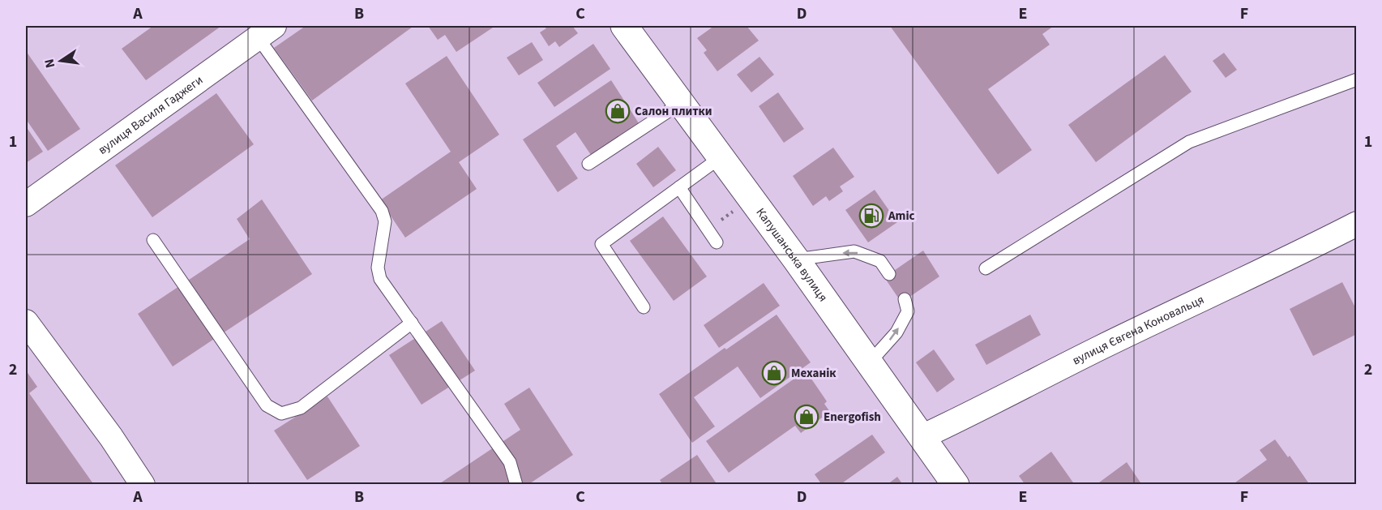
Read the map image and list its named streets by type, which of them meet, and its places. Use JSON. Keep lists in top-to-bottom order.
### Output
{
  "streets": {
    "street": ["вулиця Василя Гаджеги", "Капушанська вулиця", "вулиця Євгена Коновальця"]
  },
  "crossings": [
    ["Капушанська вулиця", "вулиця Євгена Коновальця"]
  ],
  "places": {
    "shop": ["Салон плитки", "Механік", "Energofish"],
    "fuel station": ["Amic"]
  },
  "north": "left",
  "grid": {
    "columns": [
      "A",
      "B",
      "C",
      "D",
      "E",
      "F"
    ],
    "rows": ["1", "2"]
  }
}
